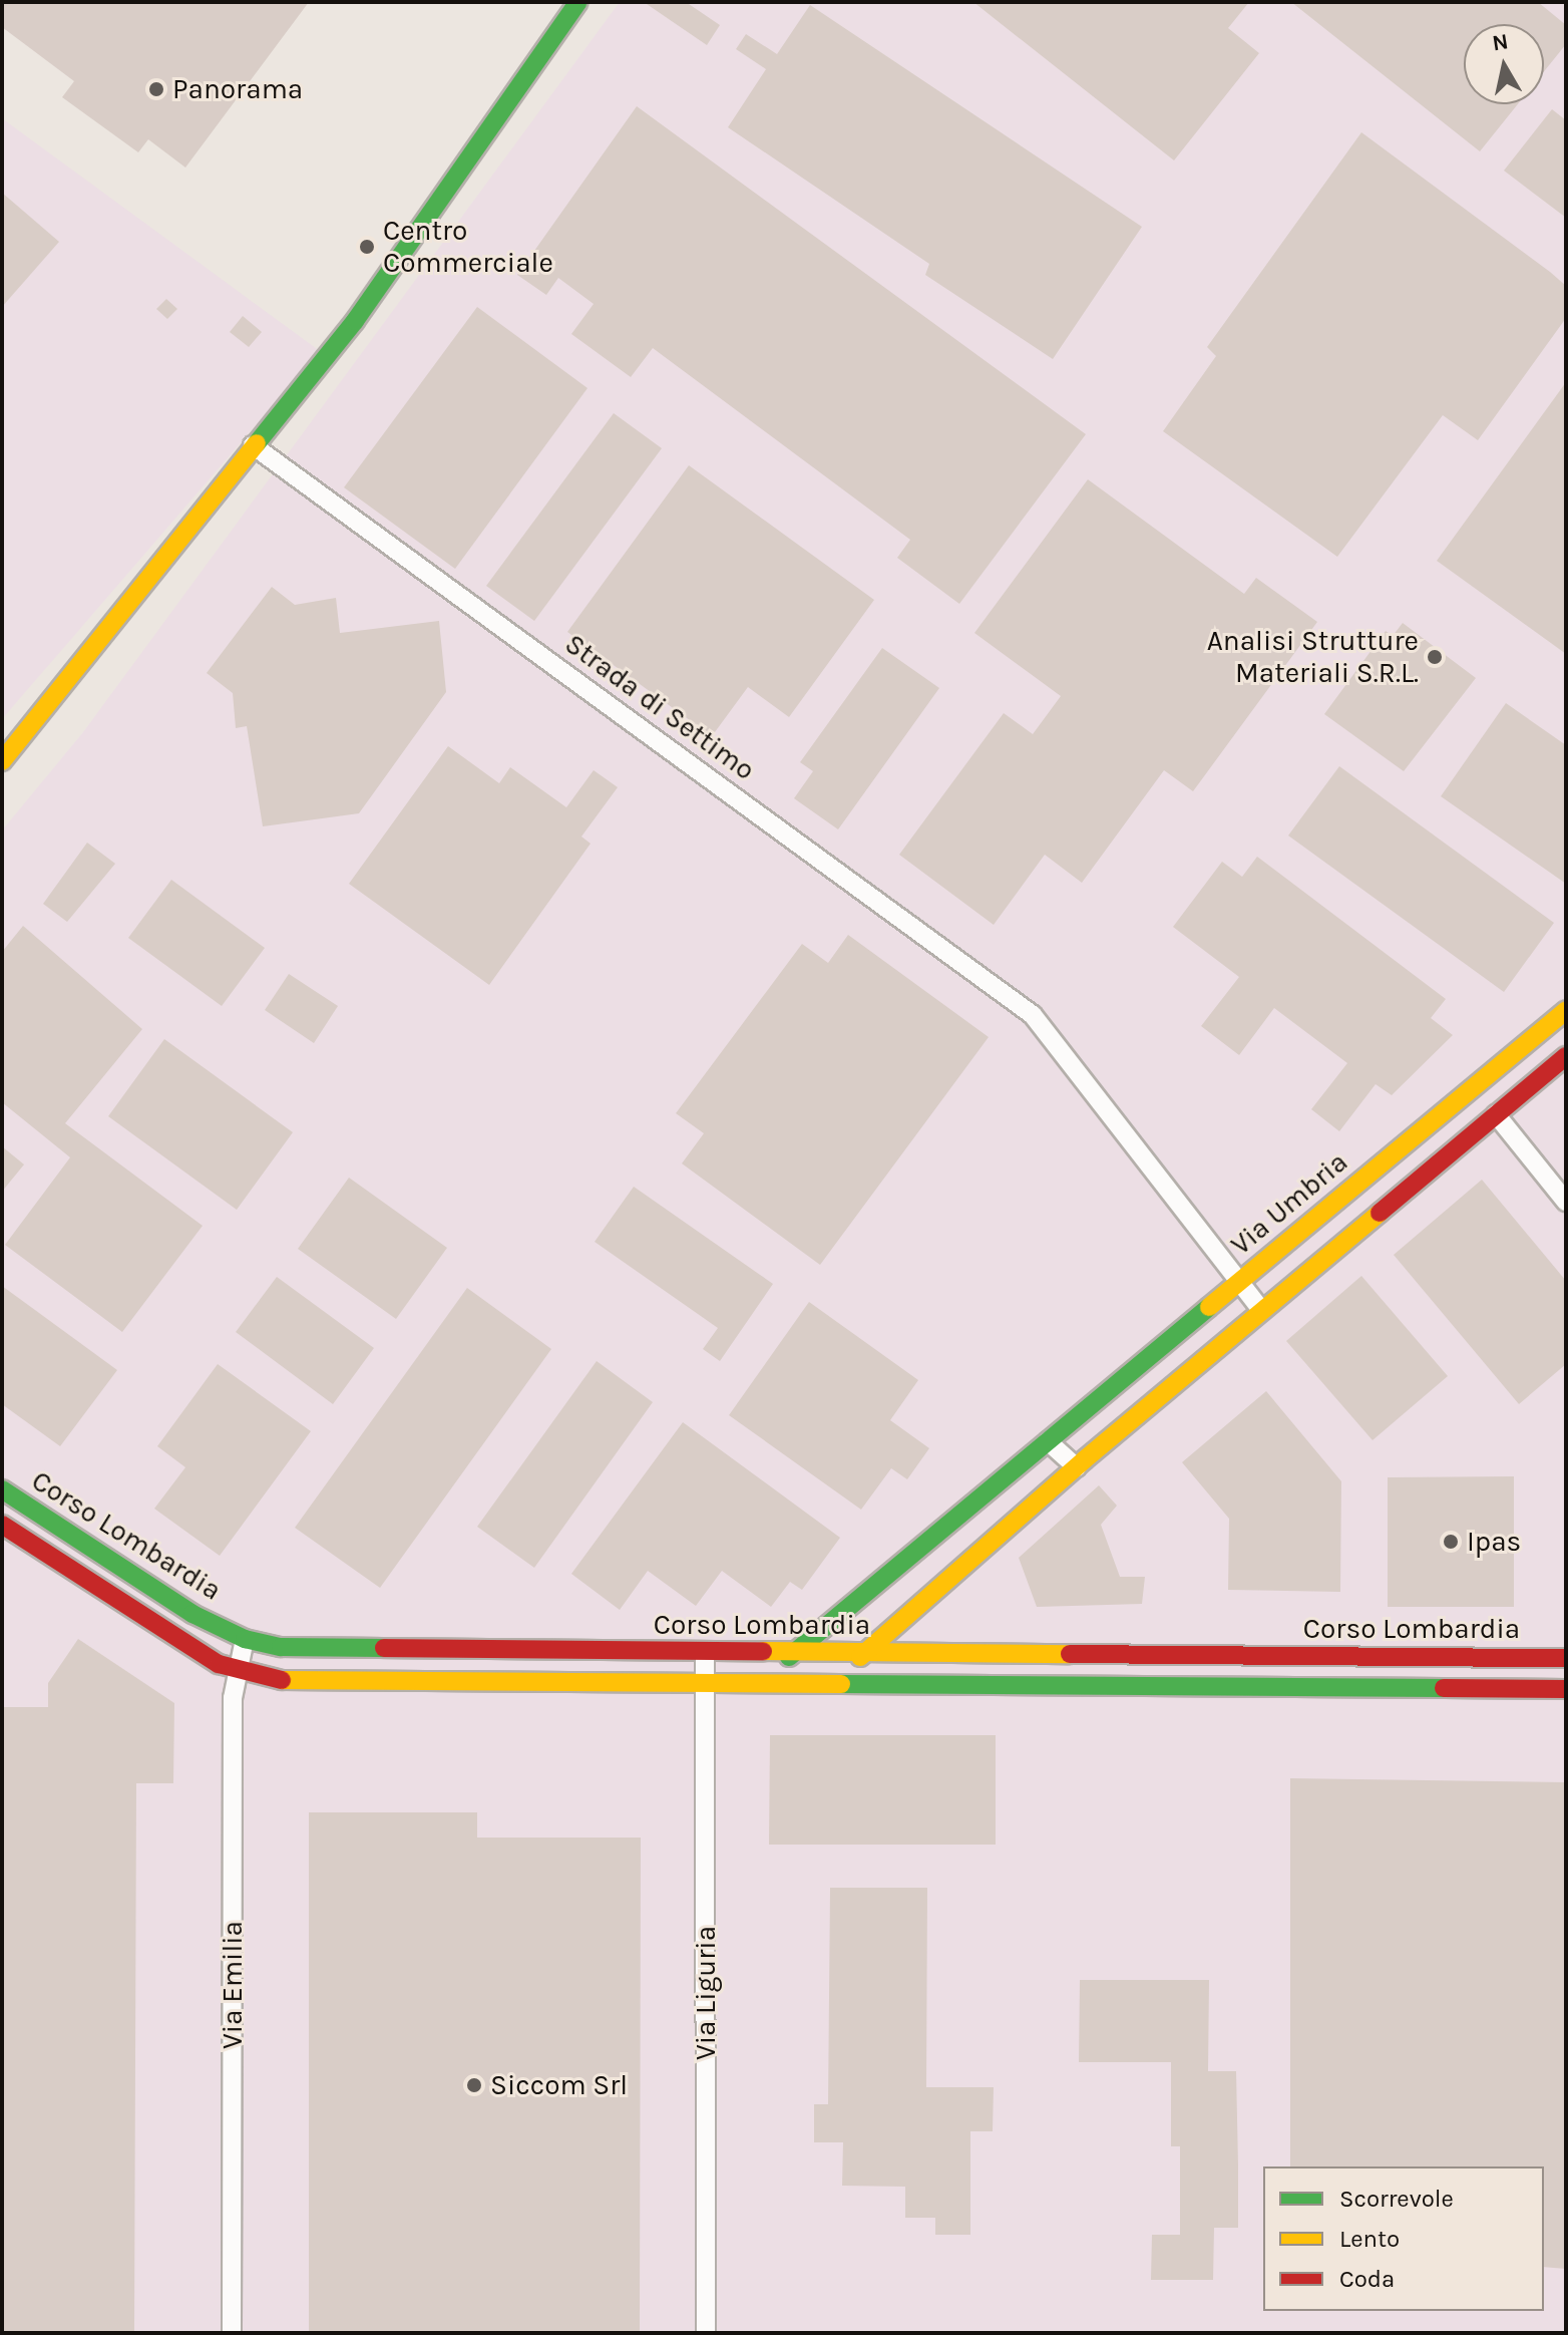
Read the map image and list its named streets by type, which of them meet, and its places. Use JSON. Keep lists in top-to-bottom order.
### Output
{
  "streets": {
    "street": [
      "Strada di Settimo",
      "Via Umbria",
      "Corso Lombardia",
      "Via Emilia",
      "Via Liguria"
    ]
  },
  "crossings": [
    ["Strada di Settimo", "Via Umbria"],
    ["Via Umbria", "Corso Lombardia"],
    ["Corso Lombardia", "Via Emilia"],
    ["Corso Lombardia", "Via Liguria"]
  ],
  "places": [
    "Panorama",
    "Centro Commerciale",
    "Analisi Strutture Materiali S.R.L.",
    "Ipas",
    "Siccom Srl"
  ],
  "legend": ["Scorrevole", "Lento", "Coda"],
  "north": "top"
}
